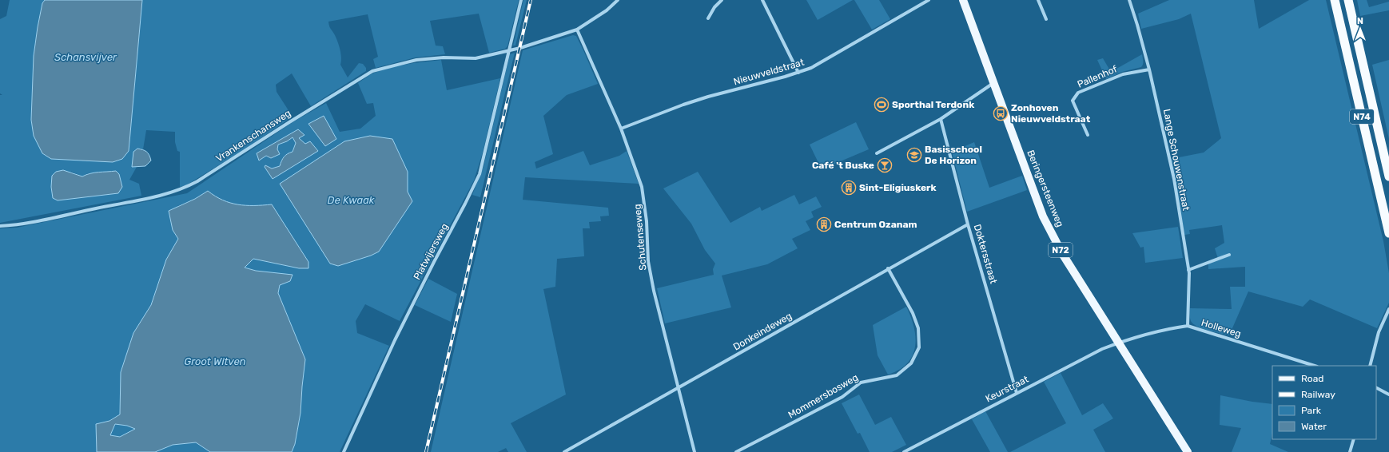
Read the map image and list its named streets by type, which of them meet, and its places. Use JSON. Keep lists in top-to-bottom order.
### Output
{
  "streets": {
    "highway": ["N74"],
    "main road": ["Beringersteenweg", "N72"],
    "street": [
      "Nieuwveldstraat",
      "Pallenhof",
      "Vrankenschansweg",
      "Lange Schouwenstraat",
      "Schutenseweg",
      "Platwijersweg",
      "Doktersstraat",
      "Holleweg",
      "Donkeindeweg",
      "Keurstraat",
      "Mommersbosweg"
    ]
  },
  "crossings": [
    ["Nieuwveldstraat", "Schutenseweg"],
    ["Pallenhof", "Lange Schouwenstraat"],
    ["Vrankenschansweg", "Schutenseweg"],
    ["Vrankenschansweg", "Platwijersweg"],
    ["Lange Schouwenstraat", "Holleweg"],
    ["Beringersteenweg", "Holleweg"],
    ["Beringersteenweg", "Keurstraat"],
    ["Schutenseweg", "Donkeindeweg"],
    ["Doktersstraat", "Donkeindeweg"],
    ["Doktersstraat", "Keurstraat"],
    ["Holleweg", "Keurstraat"],
    ["Donkeindeweg", "Mommersbosweg"]
  ],
  "water": ["Schansvijver", "De Kwaak", "Groot Witven"],
  "places": {
    "sports": ["Sporthal Terdonk"],
    "bus stop": ["Zonhoven Nieuwveldstraat"],
    "school or university": ["Basisschool De Horizon"],
    "bar": ["Café 't Buske"],
    "building": ["Sint-Eligiuskerk", "Centrum Ozanam"]
  },
  "legend": [
    "Road",
    "Railway",
    "Park",
    "Water"
  ],
  "north": "top"
}
